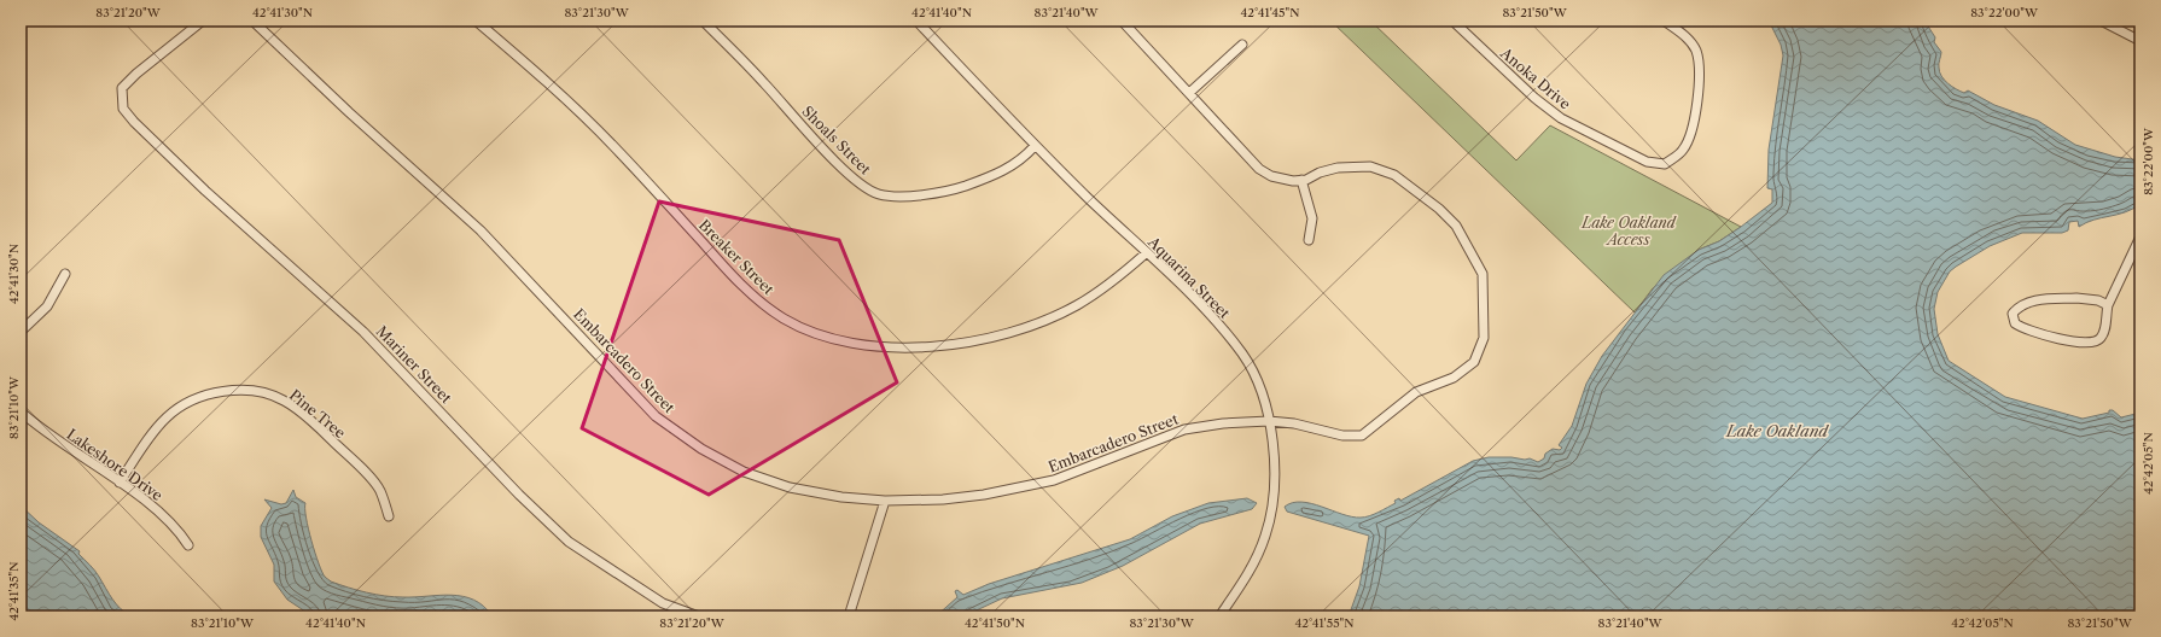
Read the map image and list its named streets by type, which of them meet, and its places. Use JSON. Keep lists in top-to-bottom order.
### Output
{
  "streets": {
    "street": [
      "Anoka Drive",
      "Shoals Street",
      "Breaker Street",
      "Aquarina Street",
      "Embarcadero Street",
      "Mariner Street",
      "Pine Tree",
      "Lakeshore Drive"
    ]
  },
  "crossings": [
    ["Shoals Street", "Aquarina Street"],
    ["Breaker Street", "Aquarina Street"],
    ["Aquarina Street", "Embarcadero Street"],
    ["Pine Tree", "Lakeshore Drive"]
  ],
  "water": ["Lake Oakland"],
  "parks": ["Lake Oakland Access"],
  "coordinates": [
    "83°21'20\"W",
    "42°41'30\"N",
    "83°21'30\"W",
    "42°41'40\"N",
    "83°21'40\"W",
    "42°41'45\"N",
    "83°21'50\"W",
    "83°22'00\"W",
    "83°21'10\"W",
    "42°42'05\"N",
    "42°41'35\"N",
    "42°41'50\"N",
    "42°41'55\"N"
  ]
}
